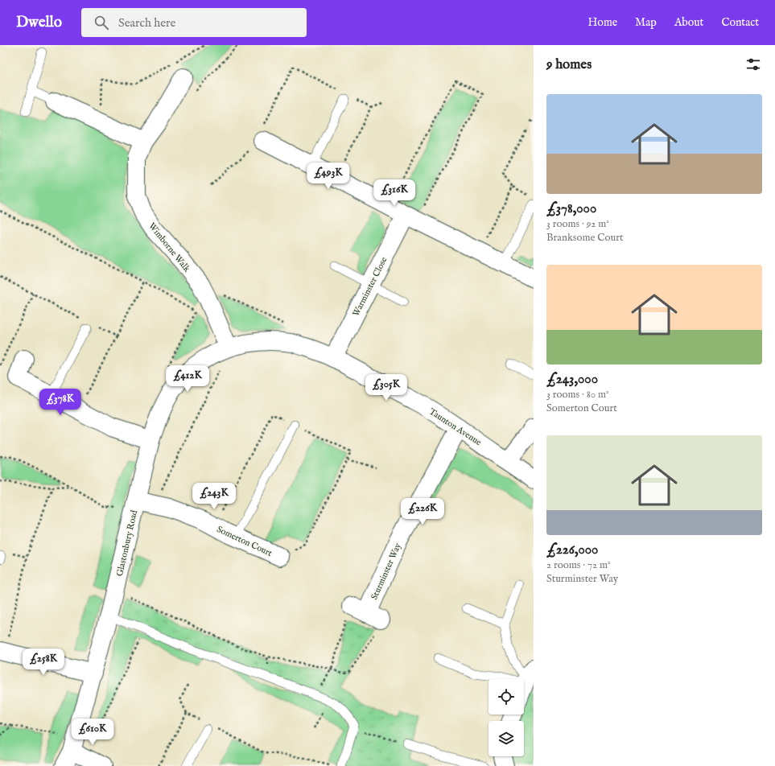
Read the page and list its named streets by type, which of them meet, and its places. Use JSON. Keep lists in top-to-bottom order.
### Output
{
  "streets": {
    "street": [
      "Wimborne Walk",
      "Warminster Close",
      "Taunton Avenue",
      "Somerton Court",
      "Glastonbury Road",
      "Sturminster Way"
    ]
  },
  "crossings": [
    ["Wimborne Walk", "Taunton Avenue"],
    ["Wimborne Walk", "Glastonbury Road"],
    ["Warminster Close", "Taunton Avenue"],
    ["Taunton Avenue", "Glastonbury Road"],
    ["Taunton Avenue", "Sturminster Way"],
    ["Somerton Court", "Glastonbury Road"]
  ],
  "page": {
    "header": "Dwello",
    "search": "Search here",
    "nav": [
      "Home",
      "Map",
      "About",
      "Contact"
    ],
    "heading": "9 homes",
    "list": [
      {
        "name": "£378,000",
        "note": "3 rooms · 92 m² · Branksome Court"
      },
      {
        "name": "£243,000",
        "note": "3 rooms · 80 m² · Somerton Court"
      },
      {
        "name": "£226,000",
        "note": "2 rooms · 72 m² · Sturminster Way"
      }
    ],
    "price": [
      "£493K",
      "£316K",
      "£412K",
      "£305K",
      "£378K",
      "£243K",
      "£226K",
      "£258K",
      "£610K"
    ]
  }
}
